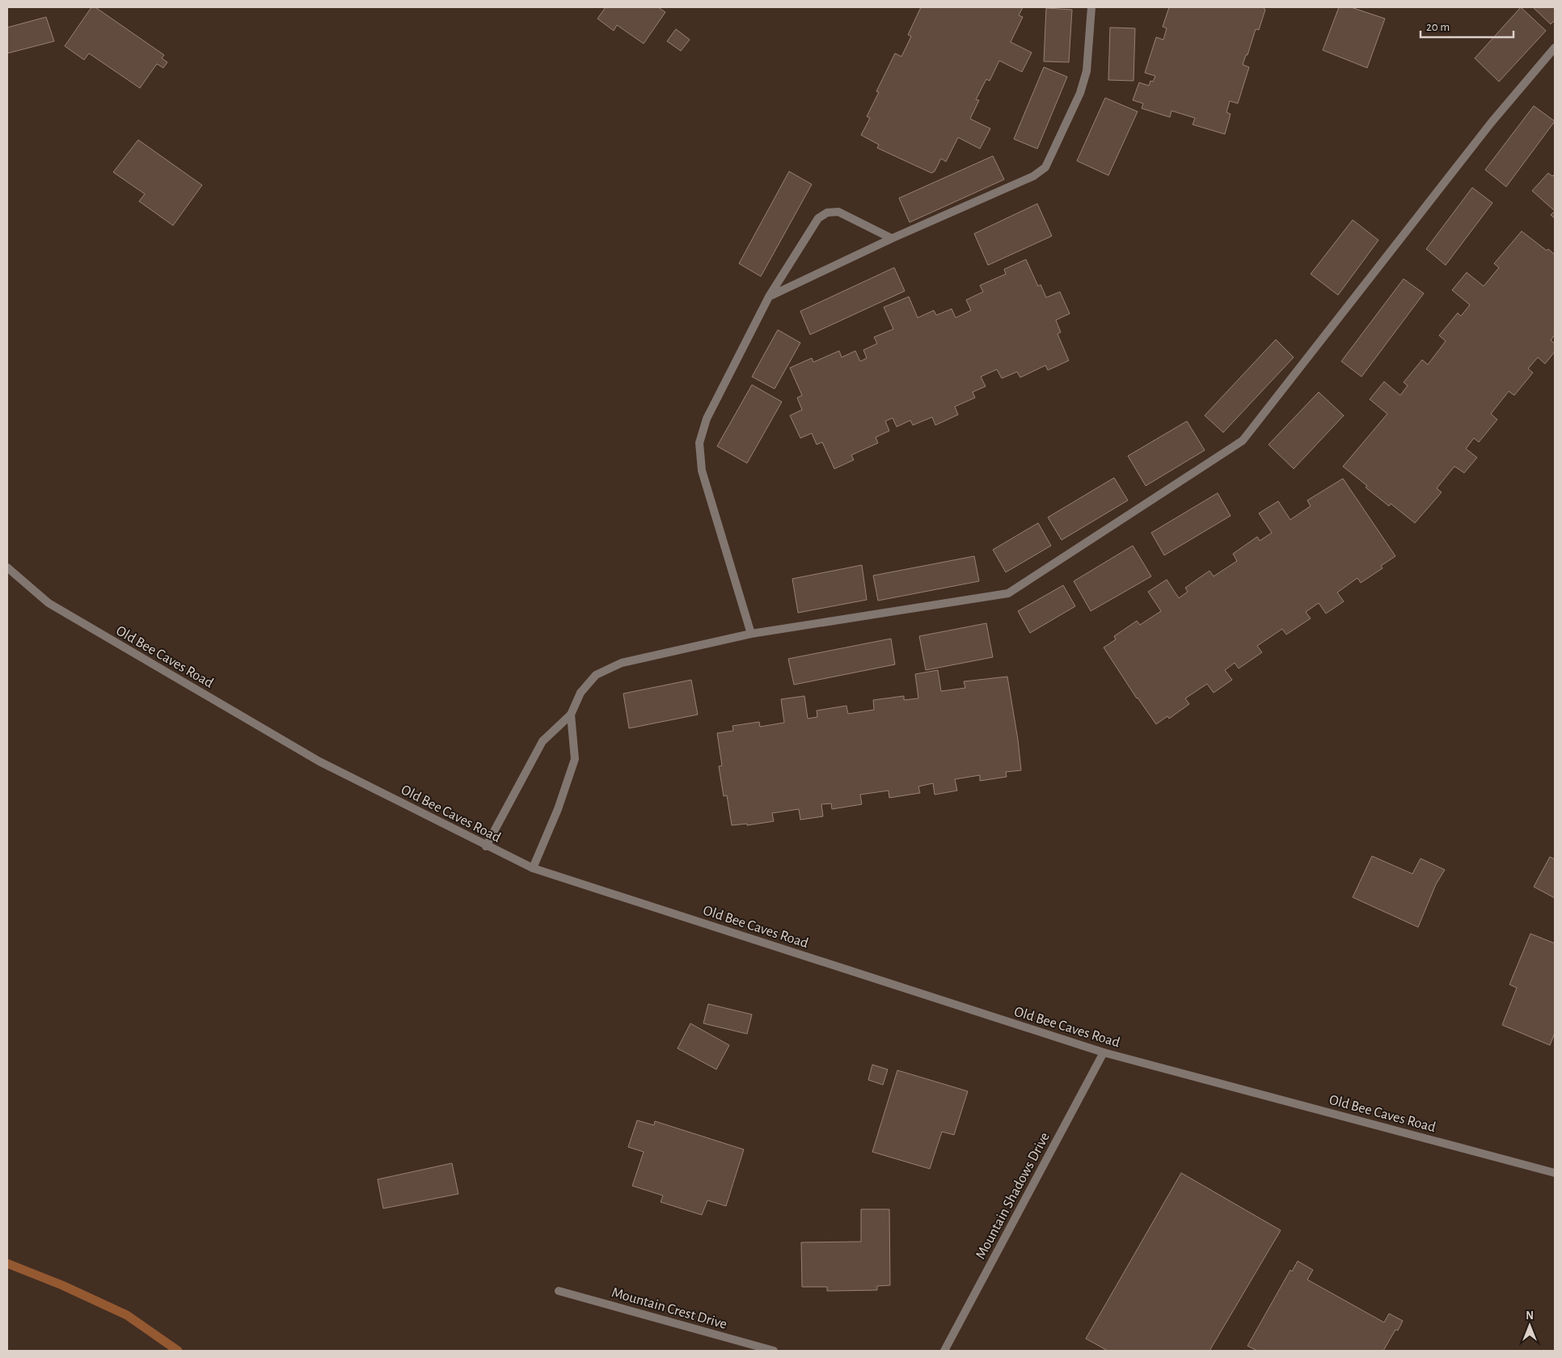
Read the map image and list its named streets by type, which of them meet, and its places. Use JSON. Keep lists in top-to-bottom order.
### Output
{
  "streets": {
    "street": ["Old Bee Caves Road", "Mountain Shadows Drive", "Mountain Crest Drive"]
  },
  "crossings": [
    ["Old Bee Caves Road", "Mountain Shadows Drive"]
  ],
  "scale_bar": "20 m",
  "north": "top"
}
